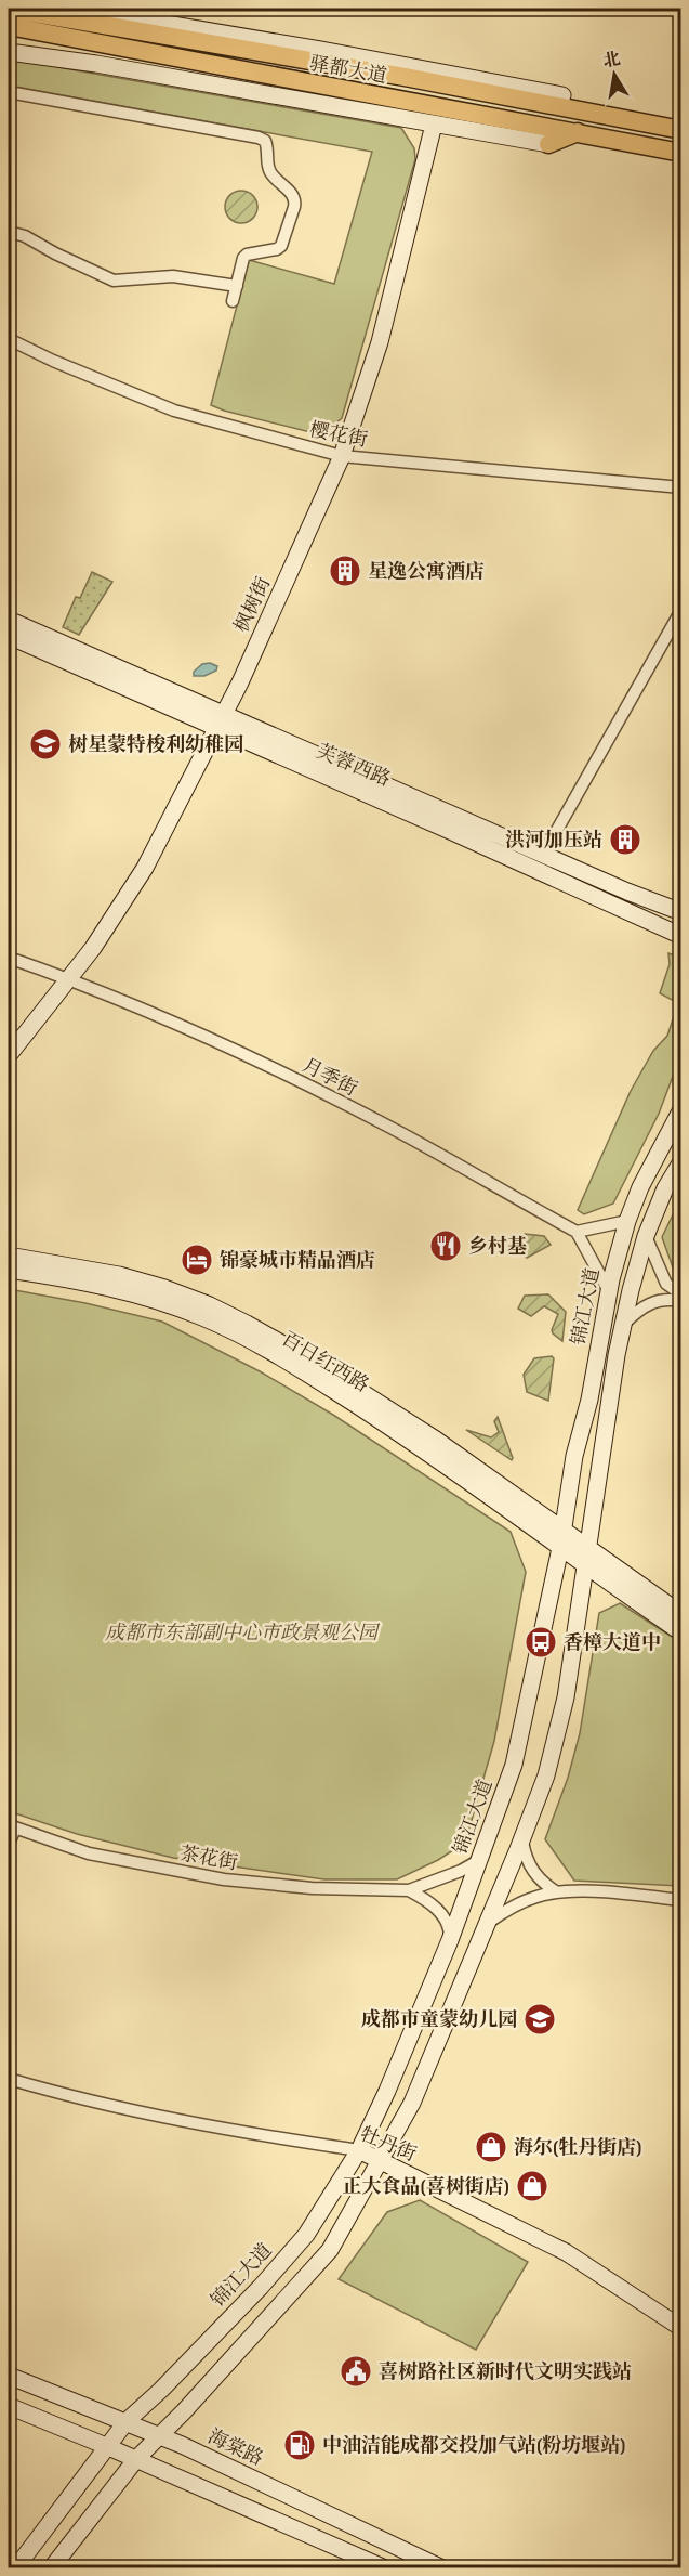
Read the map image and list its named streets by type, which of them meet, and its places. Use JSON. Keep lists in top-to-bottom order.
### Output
{
  "streets": {
    "main road": [
      "驿都大道",
      "枫树街",
      "芙蓉西路",
      "锦江大道",
      "百日红西路",
      "牡丹街",
      "海棠路"
    ],
    "street": ["樱花街", "月季街", "茶花街"]
  },
  "crossings": [
    ["樱花街", "枫树街"],
    ["枫树街", "芙蓉西路"],
    ["枫树街", "月季街"],
    ["锦江大道", "百日红西路"],
    ["锦江大道", "茶花街"],
    ["锦江大道", "牡丹街"],
    ["锦江大道", "海棠路"]
  ],
  "parks": ["成都市东部副中心市政景观公园"],
  "places": {
    "building": ["星逸公寓酒店", "洪河加压站"],
    "school or university": ["树星蒙特梭利幼稚园", "成都市童蒙幼儿园"],
    "restaurant": ["乡村基"],
    "hotel": ["锦豪城市精品酒店"],
    "bus stop": ["香樟大道中"],
    "shop": ["海尔(牡丹街店)", "正大食品(喜树街店)"],
    "public building": ["喜树路社区新时代文明实践站"],
    "fuel station": ["中油洁能成都交投加气站(粉坊堰站)"]
  },
  "north": "top"
}
